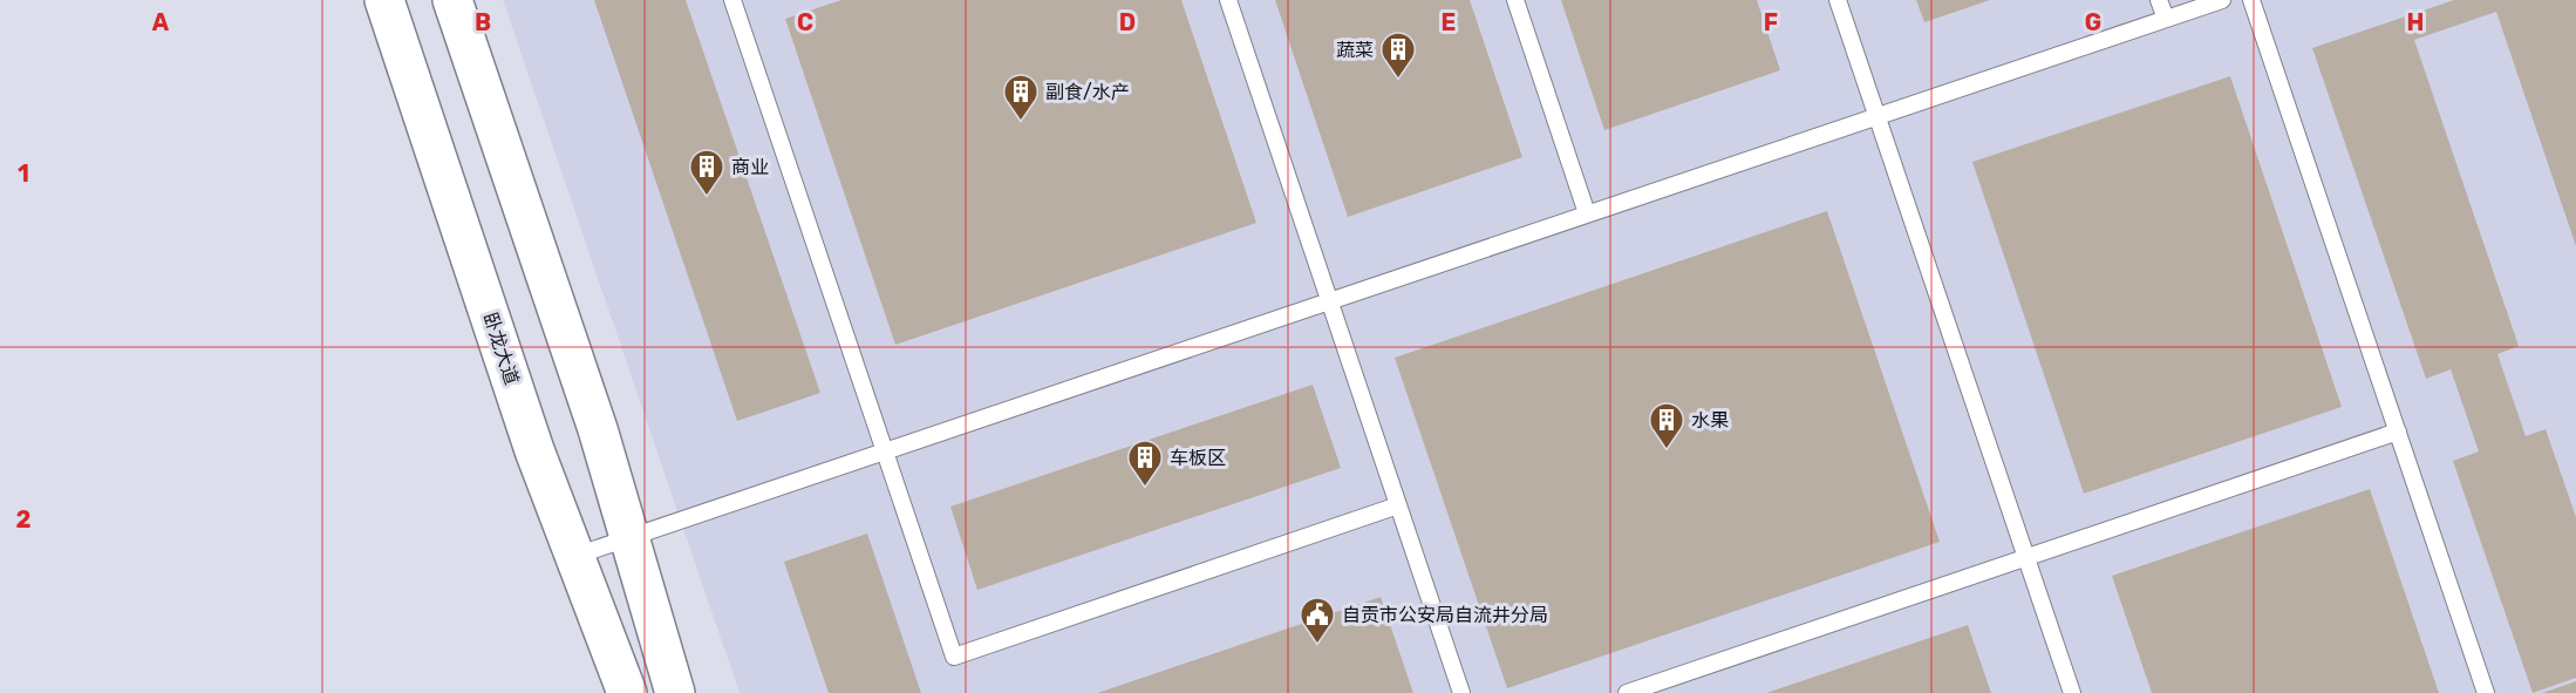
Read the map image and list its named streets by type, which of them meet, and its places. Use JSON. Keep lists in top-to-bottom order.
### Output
{
  "streets": {
    "main road": ["卧龙大道"]
  },
  "places": {
    "building": [
      "蔬菜",
      "副食/水产",
      "商业",
      "水果",
      "车板区"
    ],
    "public building": ["自贡市公安局自流井分局"]
  },
  "grid": {
    "columns": [
      "A",
      "B",
      "C",
      "D",
      "E",
      "F",
      "G",
      "H"
    ],
    "rows": ["1", "2"]
  }
}
